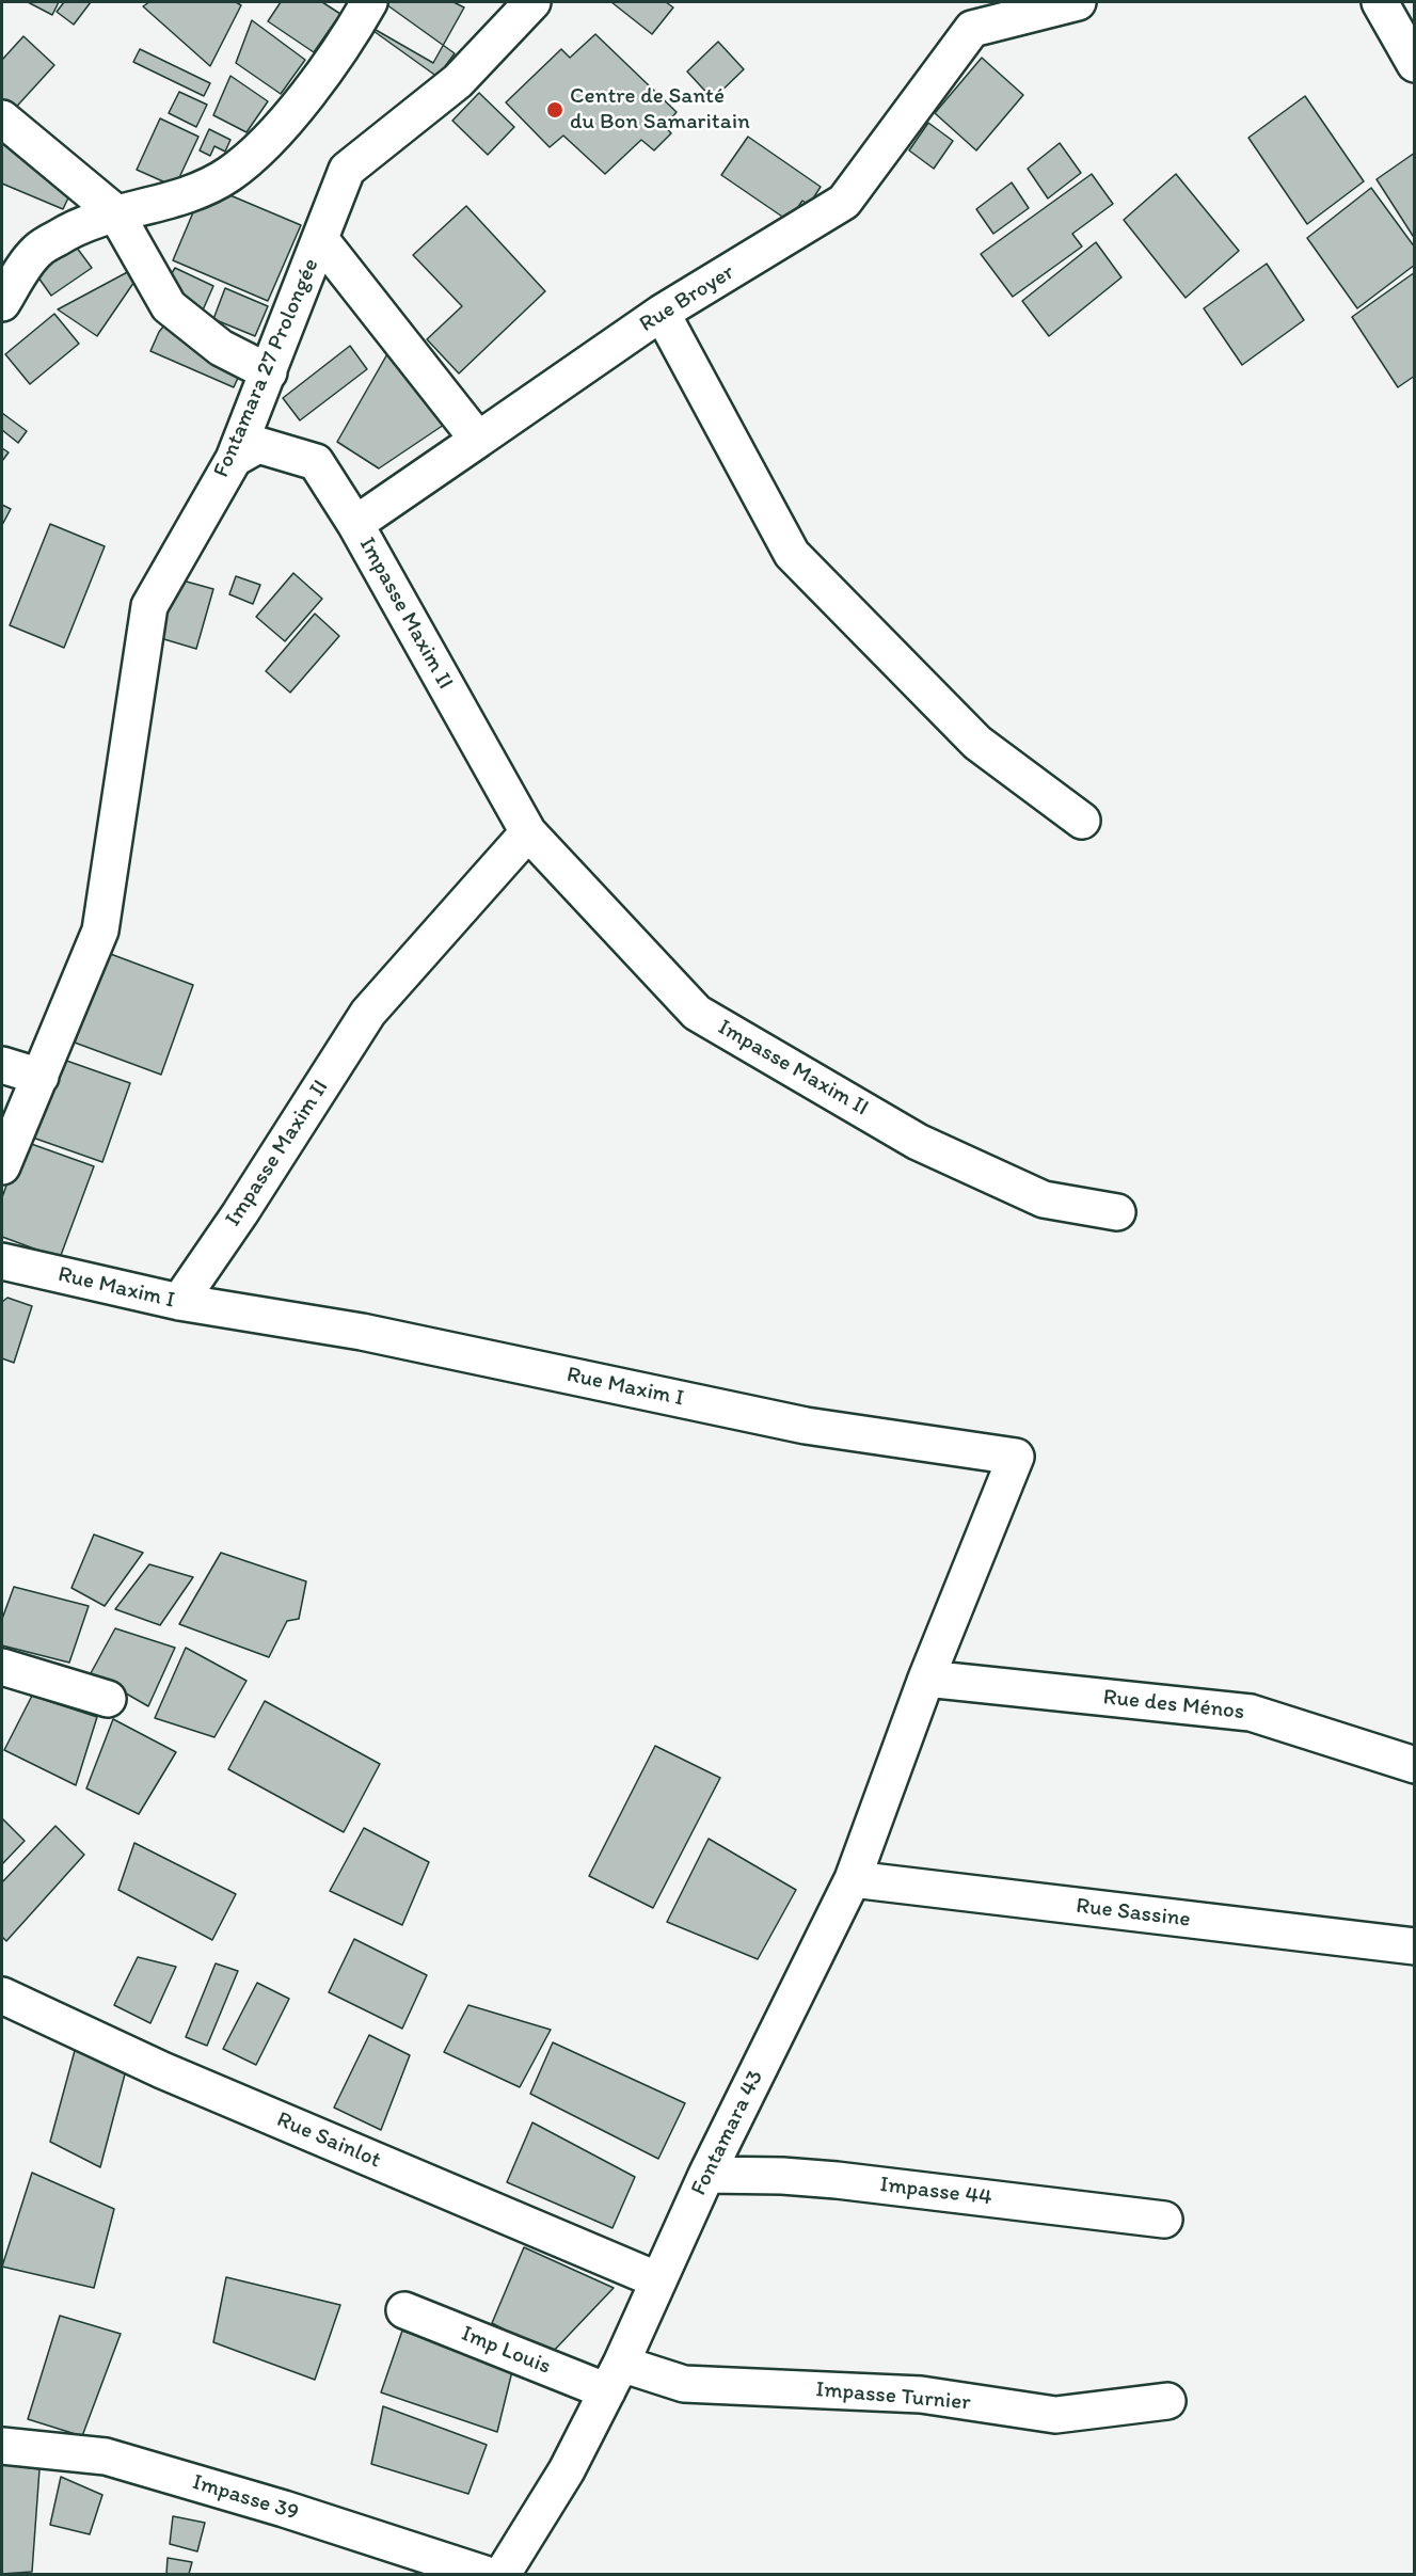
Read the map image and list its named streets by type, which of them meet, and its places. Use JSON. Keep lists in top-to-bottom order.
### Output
{
  "streets": {
    "street": [
      "Rue Broyer",
      "Fontamara 27 Prolongée",
      "Impasse Maxim II",
      "Rue Maxim I",
      "Rue des Ménos",
      "Rue Sassine",
      "Fontamara 43",
      "Rue Sainlot",
      "Impasse 44",
      "Imp Louis",
      "Impasse Turnier",
      "Impasse 39"
    ]
  },
  "crossings": [
    ["Rue Broyer", "Impasse Maxim II"],
    ["Impasse Maxim II", "Rue Maxim I"],
    ["Rue Maxim I", "Rue des Ménos"],
    ["Rue Maxim I", "Fontamara 43"],
    ["Rue des Ménos", "Fontamara 43"],
    ["Rue Sassine", "Fontamara 43"],
    ["Fontamara 43", "Rue Sainlot"],
    ["Fontamara 43", "Impasse 44"],
    ["Fontamara 43", "Imp Louis"],
    ["Fontamara 43", "Impasse Turnier"],
    ["Imp Louis", "Impasse Turnier"]
  ],
  "places": ["Centre de Santé du Bon Samaritain"]
}
